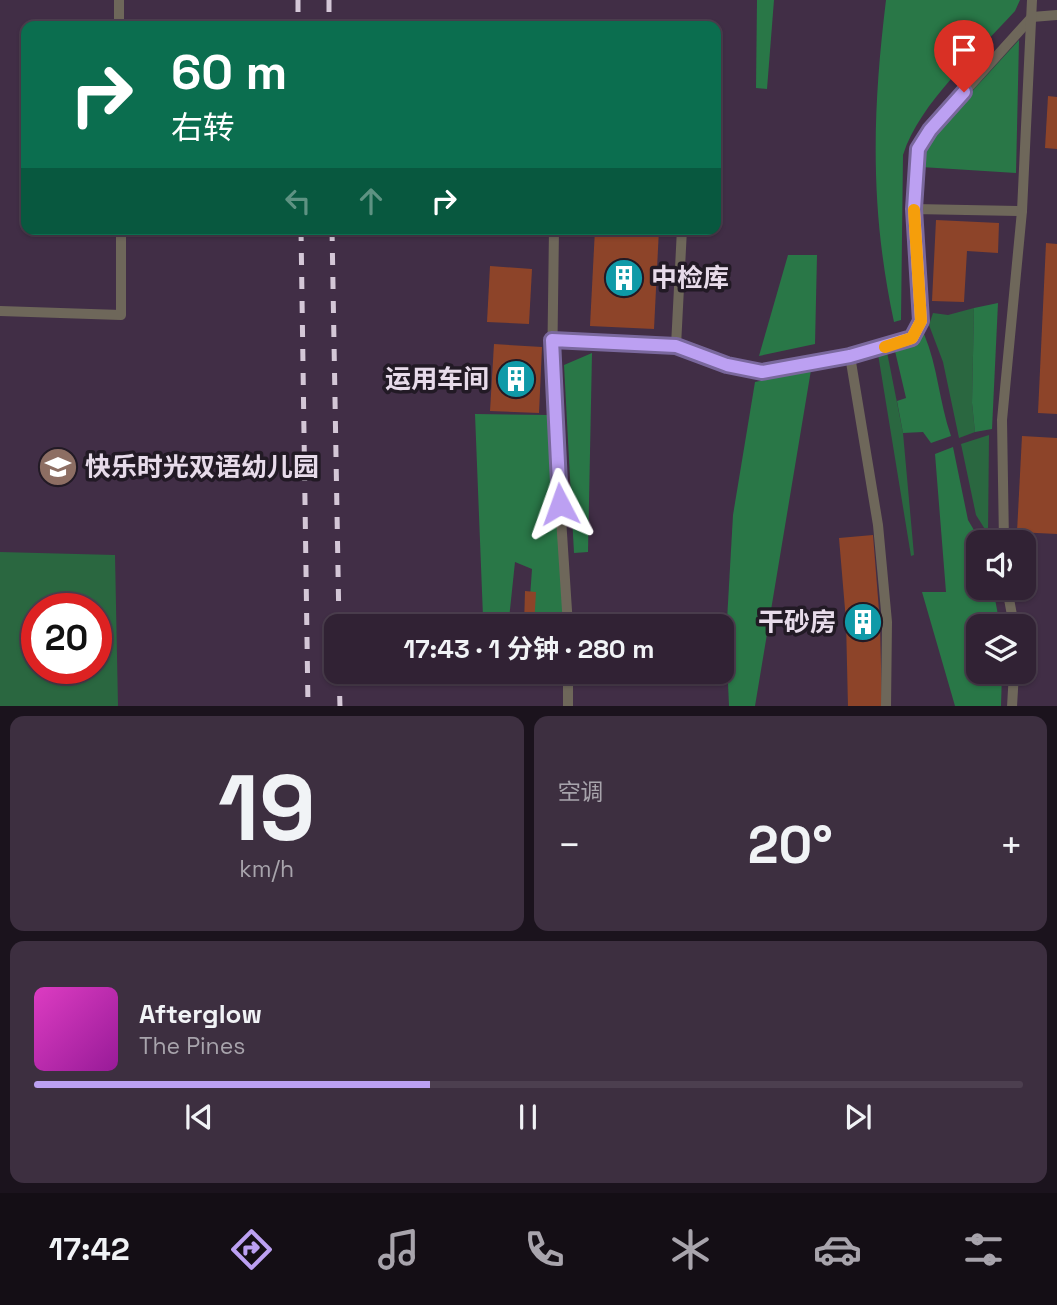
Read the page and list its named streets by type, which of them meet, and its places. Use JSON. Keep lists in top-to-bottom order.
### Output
{
  "places": {
    "building": ["中检库", "运用车间", "干砂房"],
    "school or university": ["快乐时光双语幼儿园"]
  },
  "page": {
    "turn": ["60 m", "右转"],
    "limit": "20",
    "trip": "17:43 · 1 分钟 · 280 m",
    "tile": [
      ["19", "km/h"],
      "空调"
    ],
    "heat": ["−", "20°", "+"],
    "song": ["Afterglow", "The Pines"],
    "tabs": "17:42"
  }
}
